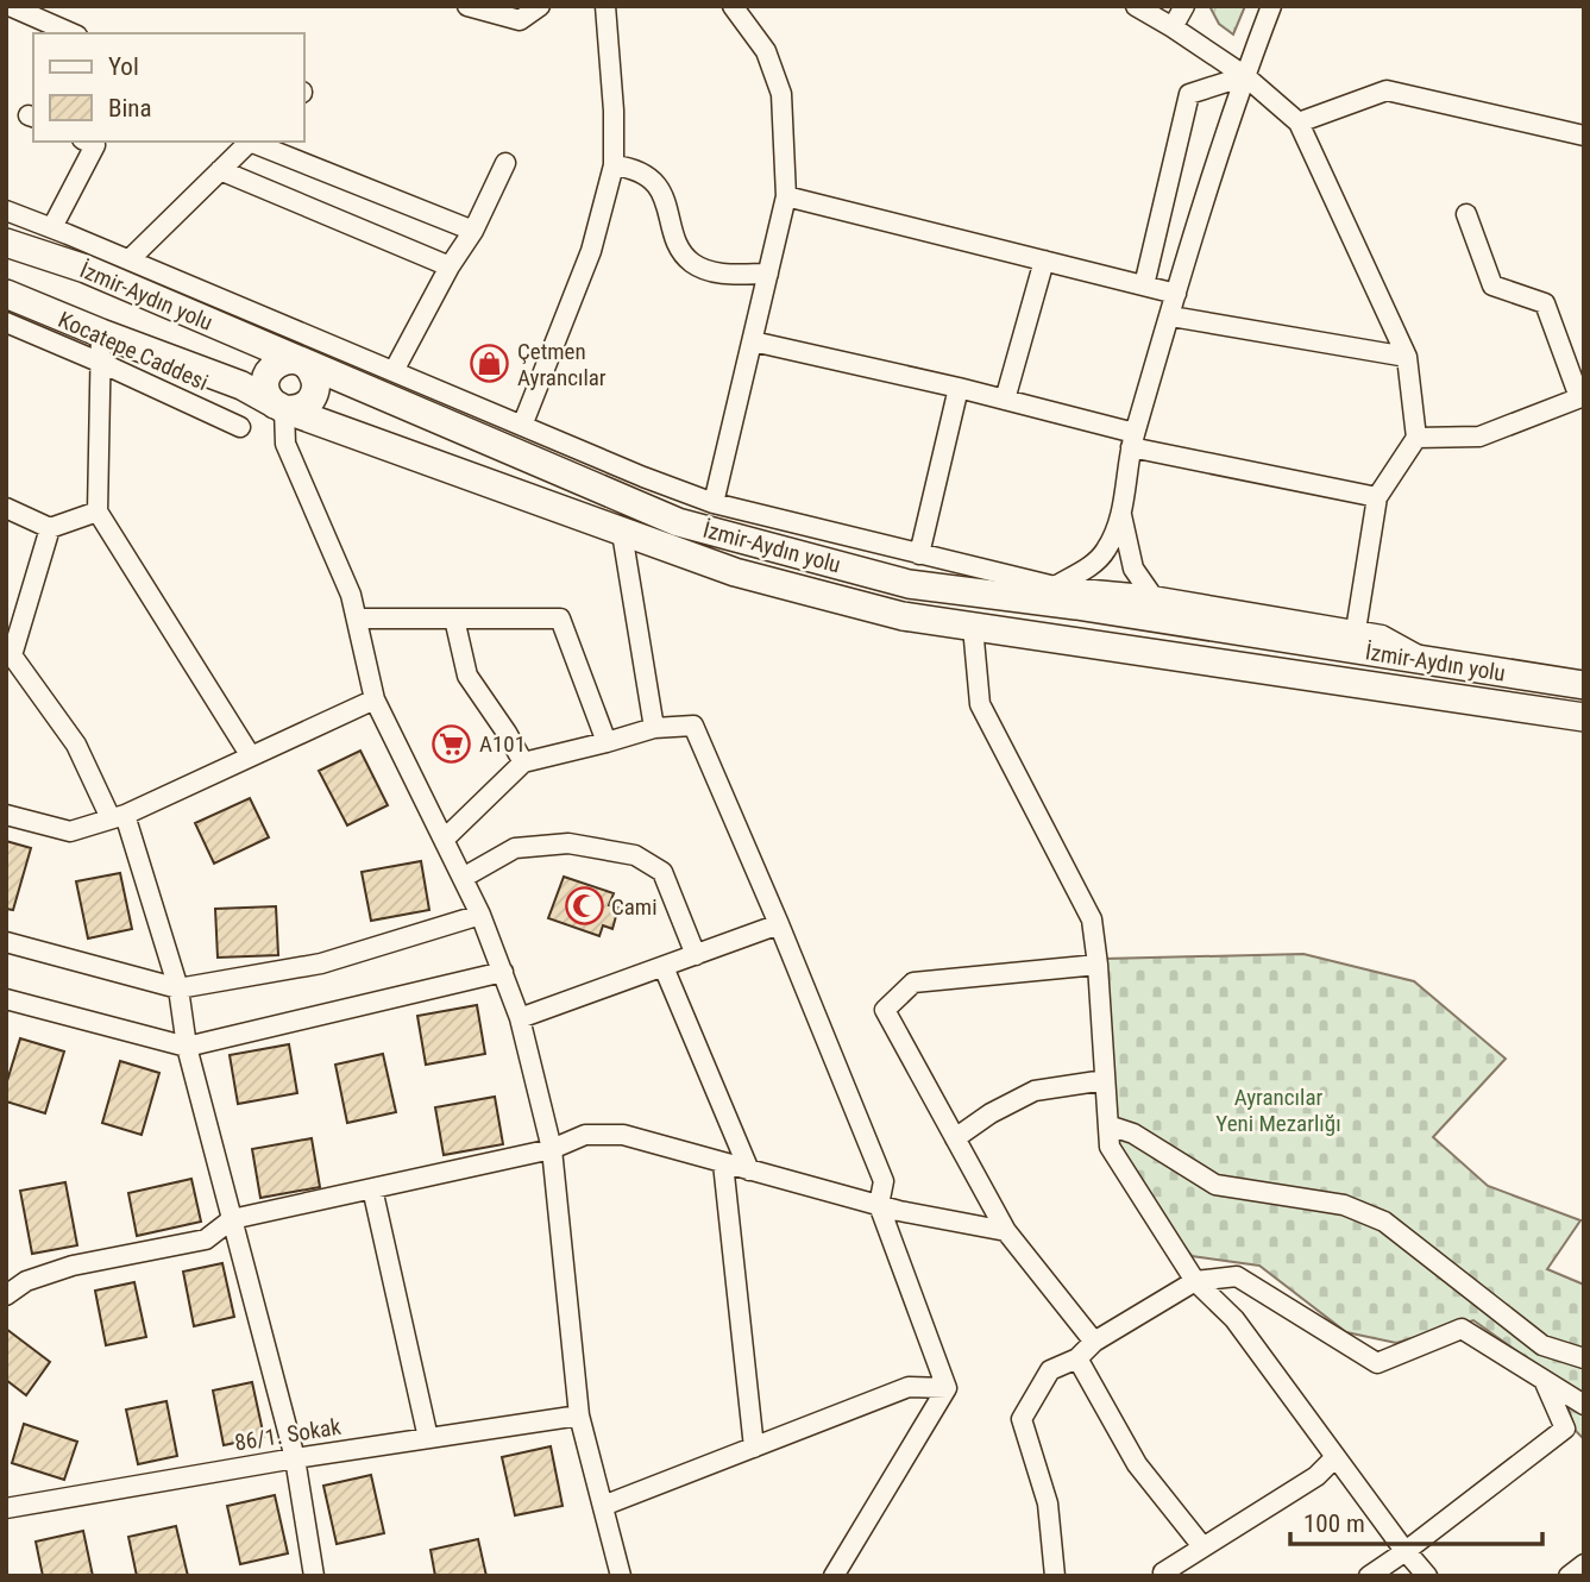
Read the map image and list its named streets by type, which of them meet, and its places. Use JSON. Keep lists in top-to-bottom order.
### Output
{
  "streets": {
    "highway": ["İzmir-Aydın yolu"],
    "street": ["Kocatepe Caddesi", "86/1. Sokak"]
  },
  "parks": ["Ayrancılar Yeni Mezarlığı"],
  "places": {
    "shop": ["Çetmen Ayrancılar"],
    "supermarket": ["A101"],
    "mosque": ["Cami"]
  },
  "legend": ["Yol", "Bina"],
  "scale_bar": "100 m"
}
